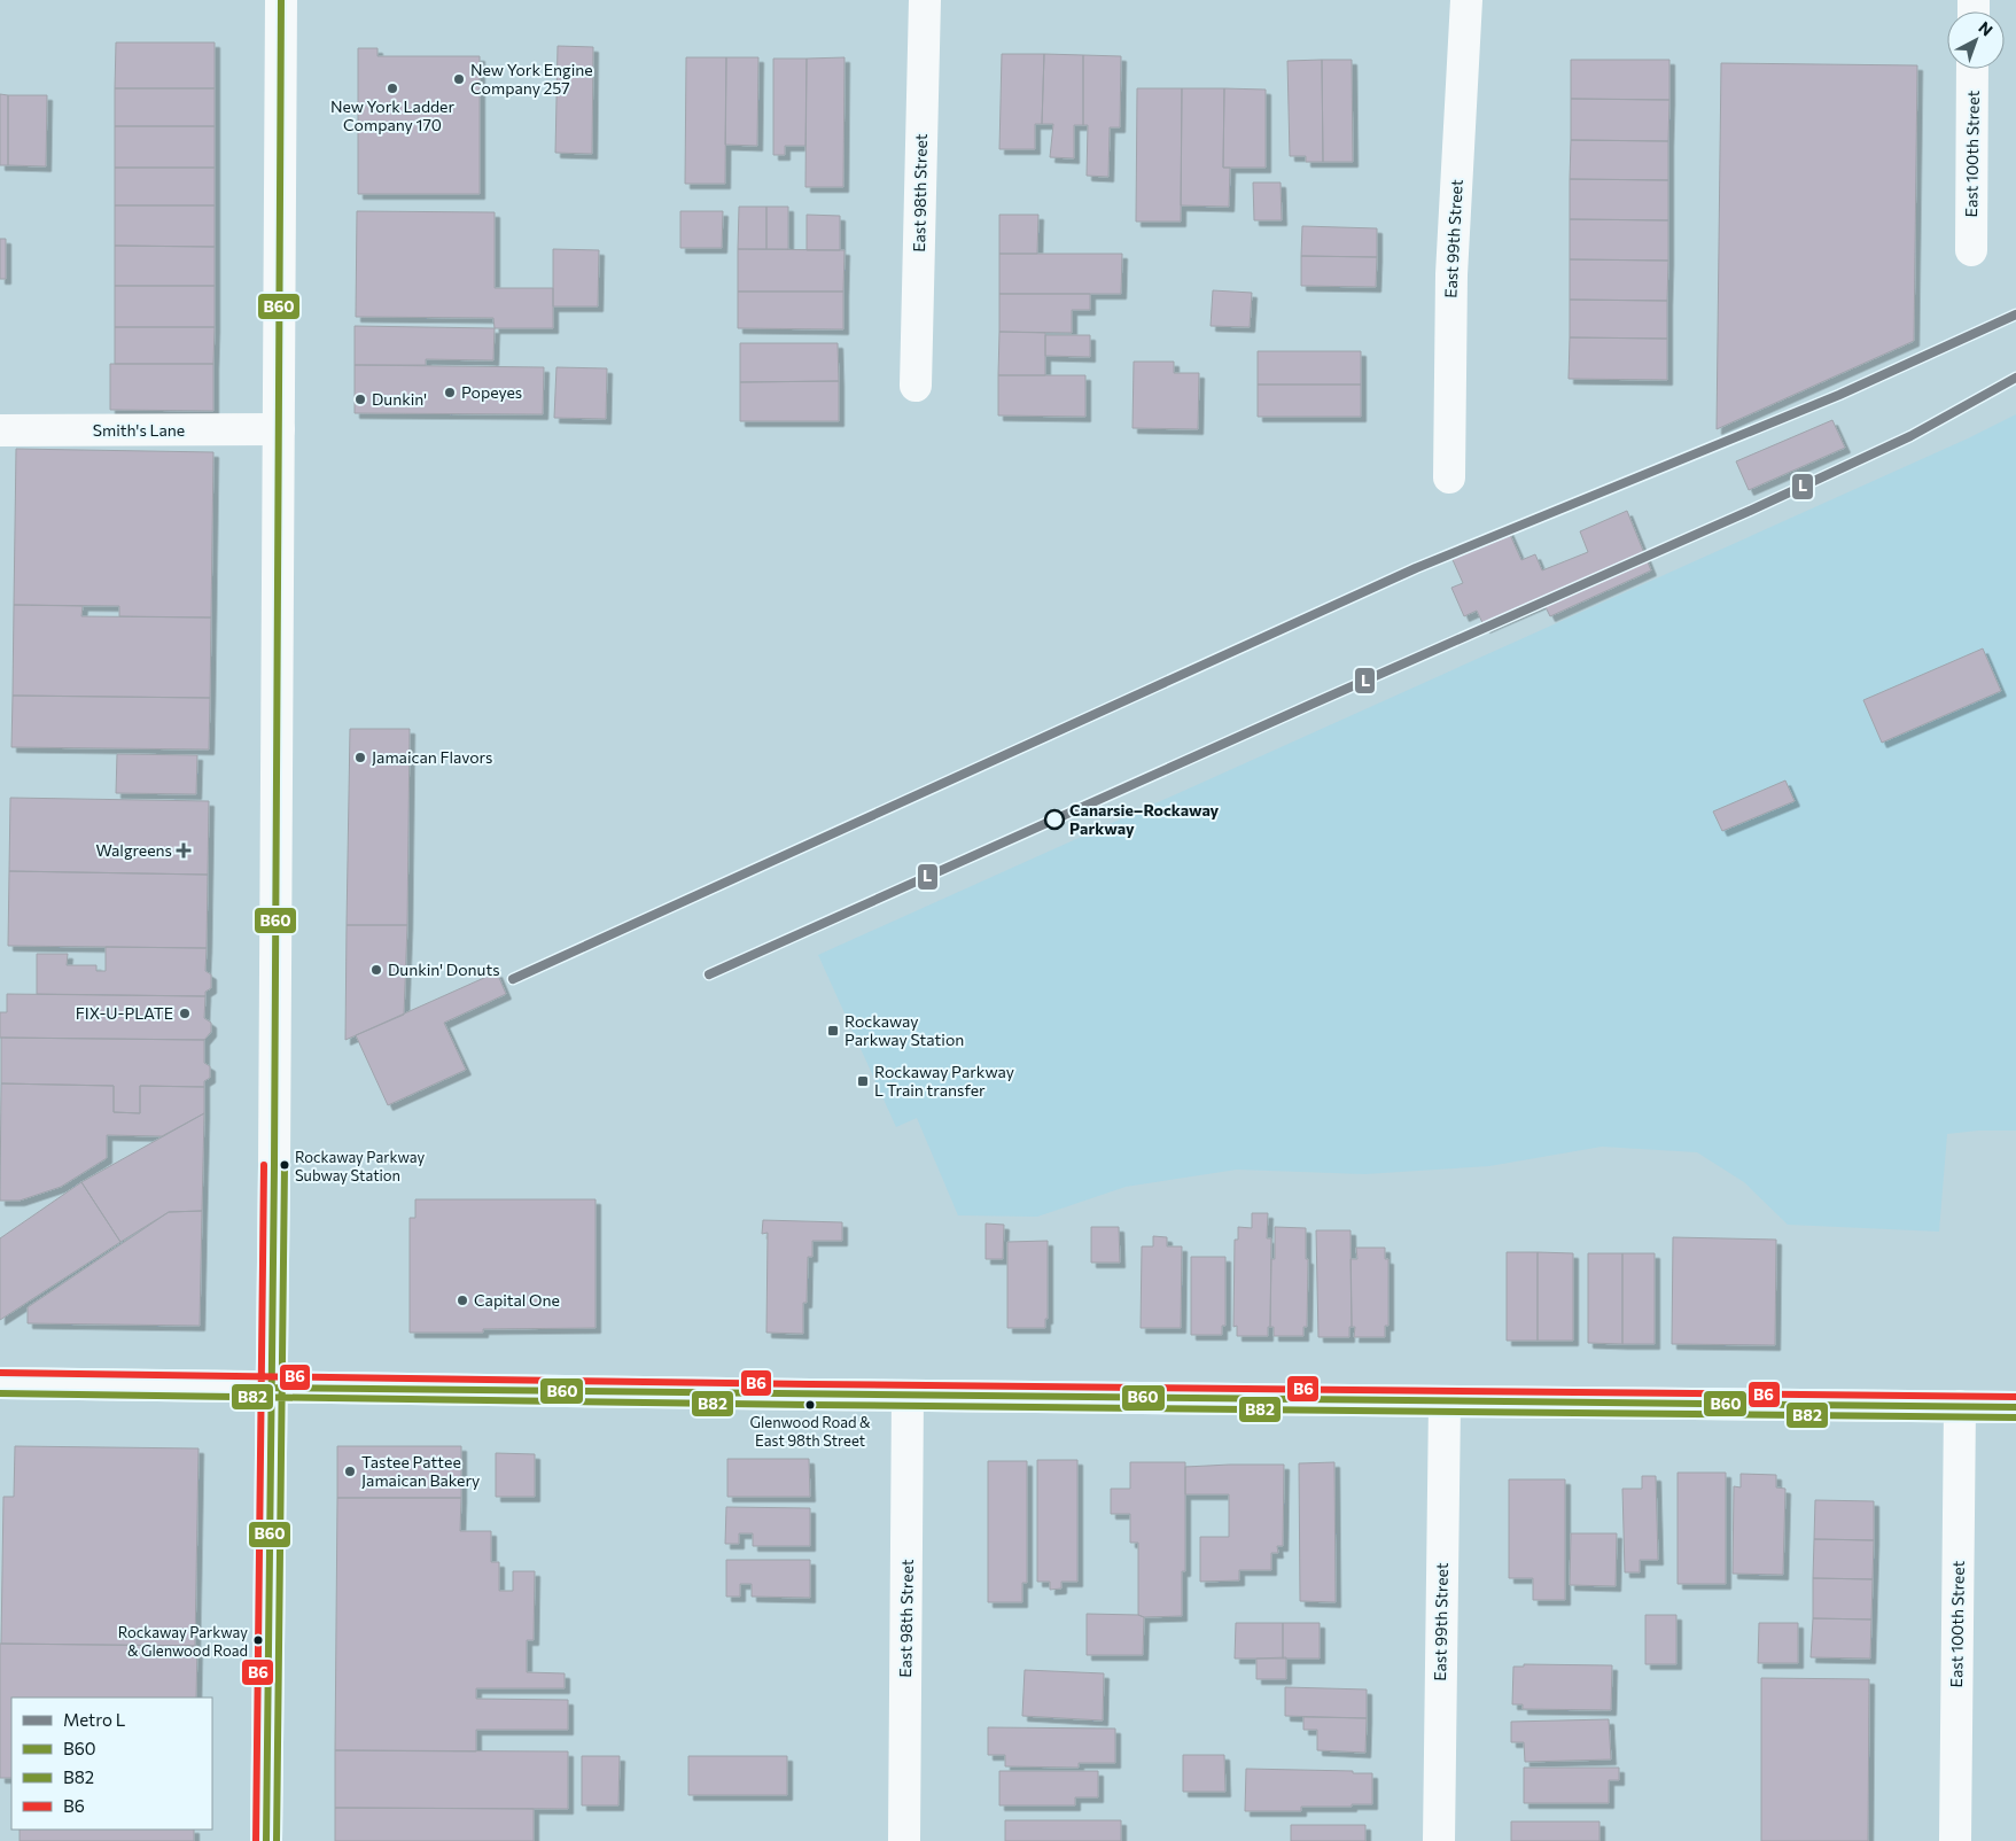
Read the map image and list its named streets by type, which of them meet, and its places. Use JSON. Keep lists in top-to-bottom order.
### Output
{
  "streets": {
    "street": [
      "East 100th Street",
      "East 98th Street",
      "East 99th Street",
      "Smith's Lane"
    ]
  },
  "places": {
    "other": [
      "New York Engine Company 257",
      "New York Ladder Company 170",
      "Popeyes",
      "Dunkin'",
      "Jamaican Flavors",
      "Canarsie–Rockaway Parkway",
      "Dunkin' Donuts",
      "FIX-U-PLATE",
      "Rockaway Parkway Subway Station",
      "Capital One",
      "Glenwood Road & East 98th Street",
      "Tastee Pattee Jamaican Bakery",
      "Rockaway Parkway & Glenwood Road"
    ],
    "health": ["Walgreens"],
    "transit": ["Rockaway Parkway Station", "Rockaway Parkway L Train transfer"]
  },
  "lines": [
    "transit line B60",
    "metro line L",
    "transit line B82",
    "transit line B6"
  ],
  "legend": [
    "Metro L",
    "B60",
    "B82",
    "B6"
  ],
  "north": "top right"
}
